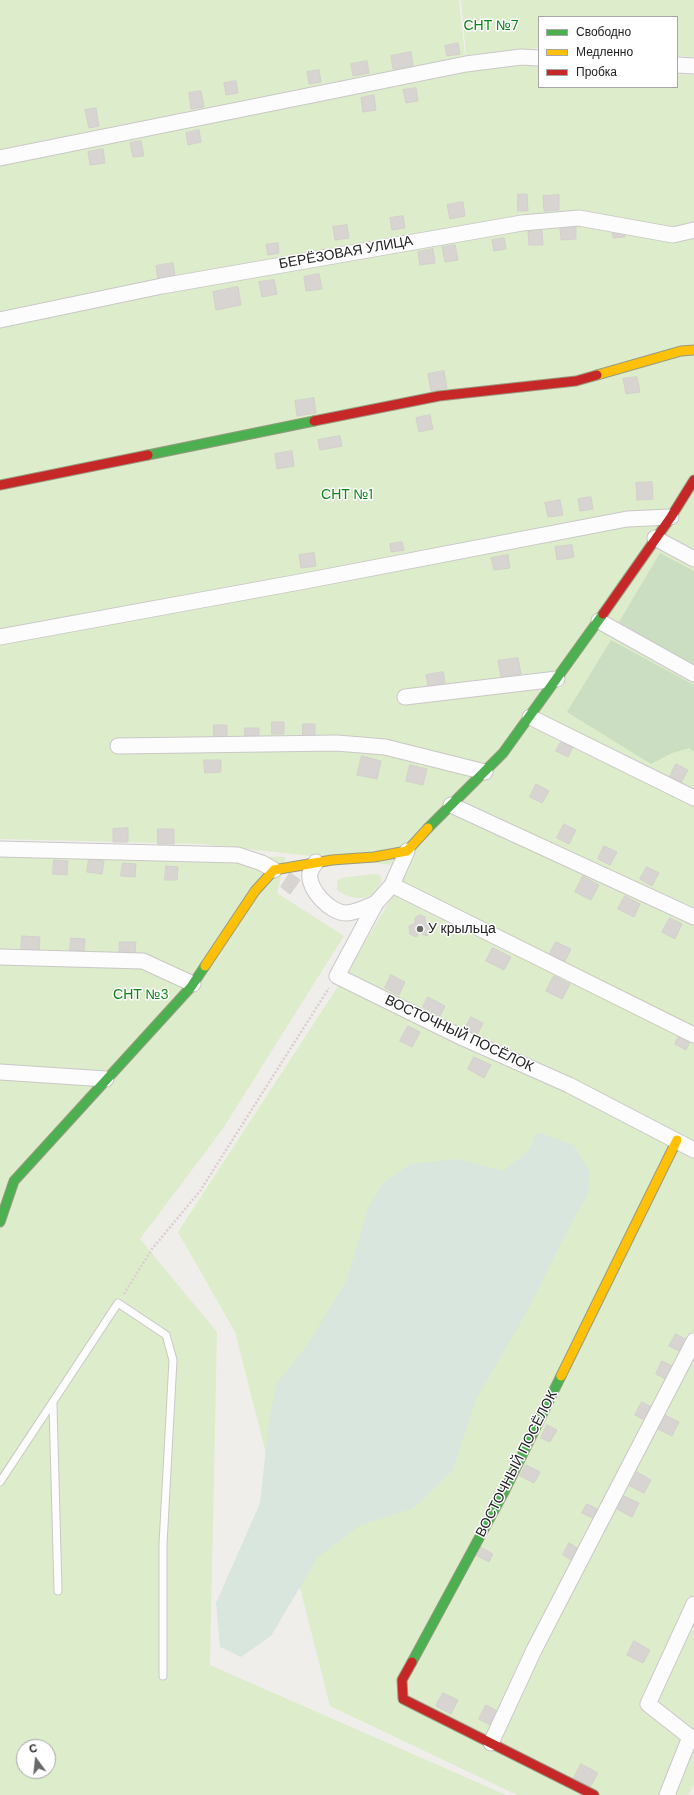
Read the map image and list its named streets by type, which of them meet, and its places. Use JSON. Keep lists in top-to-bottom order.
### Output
{
  "streets": {
    "street": ["БЕРЁЗОВАЯ УЛИЦА", "ВОСТОЧНЫЙ ПОСЁЛОК"]
  },
  "parks": ["СНТ №7", "СНТ №1", "СНТ №3"],
  "places": ["У крыльца"],
  "legend": ["Свободно", "Медленно", "Пробка"],
  "north": "top"
}
